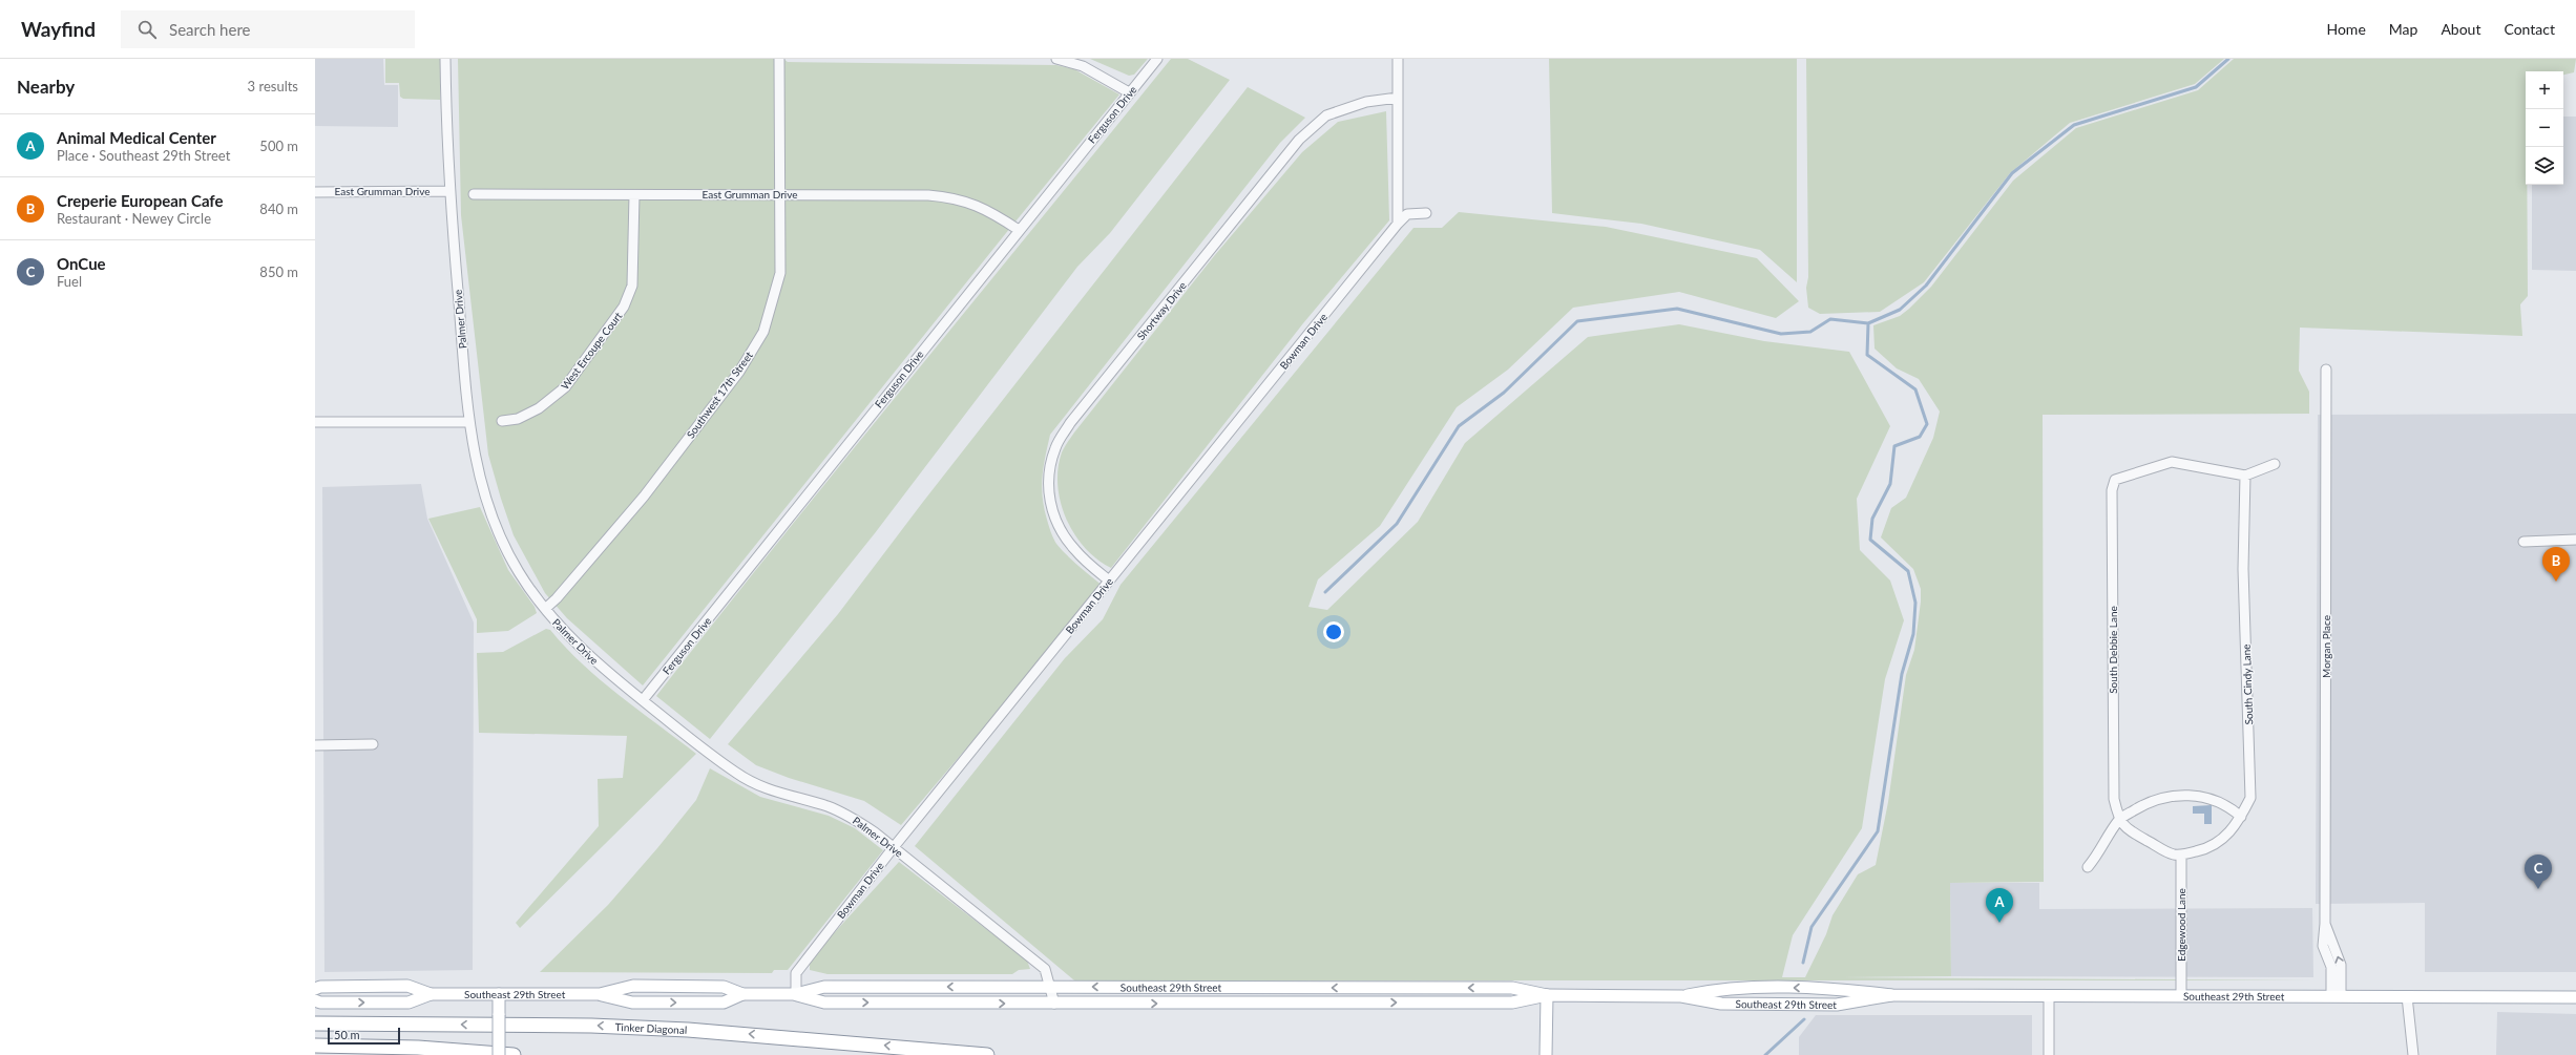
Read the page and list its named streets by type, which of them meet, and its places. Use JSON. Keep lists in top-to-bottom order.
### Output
{
  "streets": {
    "highway": ["Tinker Diagonal"],
    "main road": ["Southeast 29th Street"],
    "street": [
      "Ferguson Drive",
      "East Grumman Drive",
      "Shortway Drive",
      "Palmer Drive",
      "Bowman Drive",
      "West Ercoupe Court",
      "Southwest 17th Street",
      "Morgan Place",
      "South Debbie Lane",
      "South Cindy Lane",
      "Edgewood Lane"
    ]
  },
  "crossings": [
    ["Ferguson Drive", "East Grumman Drive"],
    ["Ferguson Drive", "Palmer Drive"],
    ["East Grumman Drive", "Palmer Drive"],
    ["East Grumman Drive", "West Ercoupe Court"],
    ["East Grumman Drive", "Southwest 17th Street"],
    ["Shortway Drive", "Bowman Drive"],
    ["Palmer Drive", "Bowman Drive"],
    ["Palmer Drive", "Southwest 17th Street"],
    ["Palmer Drive", "Southeast 29th Street"],
    ["Bowman Drive", "Southeast 29th Street"],
    ["Morgan Place", "Southeast 29th Street"],
    ["South Debbie Lane", "South Cindy Lane"],
    ["South Cindy Lane", "Edgewood Lane"],
    ["Edgewood Lane", "Southeast 29th Street"]
  ],
  "one_way": ["Tinker Diagonal"],
  "scale_bar": "50 m",
  "page": {
    "header": "Wayfind",
    "search": "Search here",
    "nav": [
      "Home",
      "Map",
      "About",
      "Contact"
    ],
    "heading": ["Nearby", "3 results"],
    "map_buttons": ["+", "−"],
    "list": [
      {
        "mark": "A",
        "name": "Animal Medical Center",
        "note": "Place · Southeast 29th Street",
        "value": "500 m"
      },
      {
        "mark": "B",
        "name": "Creperie European Cafe",
        "note": "Restaurant · Newey Circle",
        "value": "840 m"
      },
      {
        "mark": "C",
        "name": "OnCue",
        "note": "Fuel",
        "value": "850 m"
      }
    ],
    "pins": ["B", "C", "A"],
    "scale": "50 m"
  }
}
